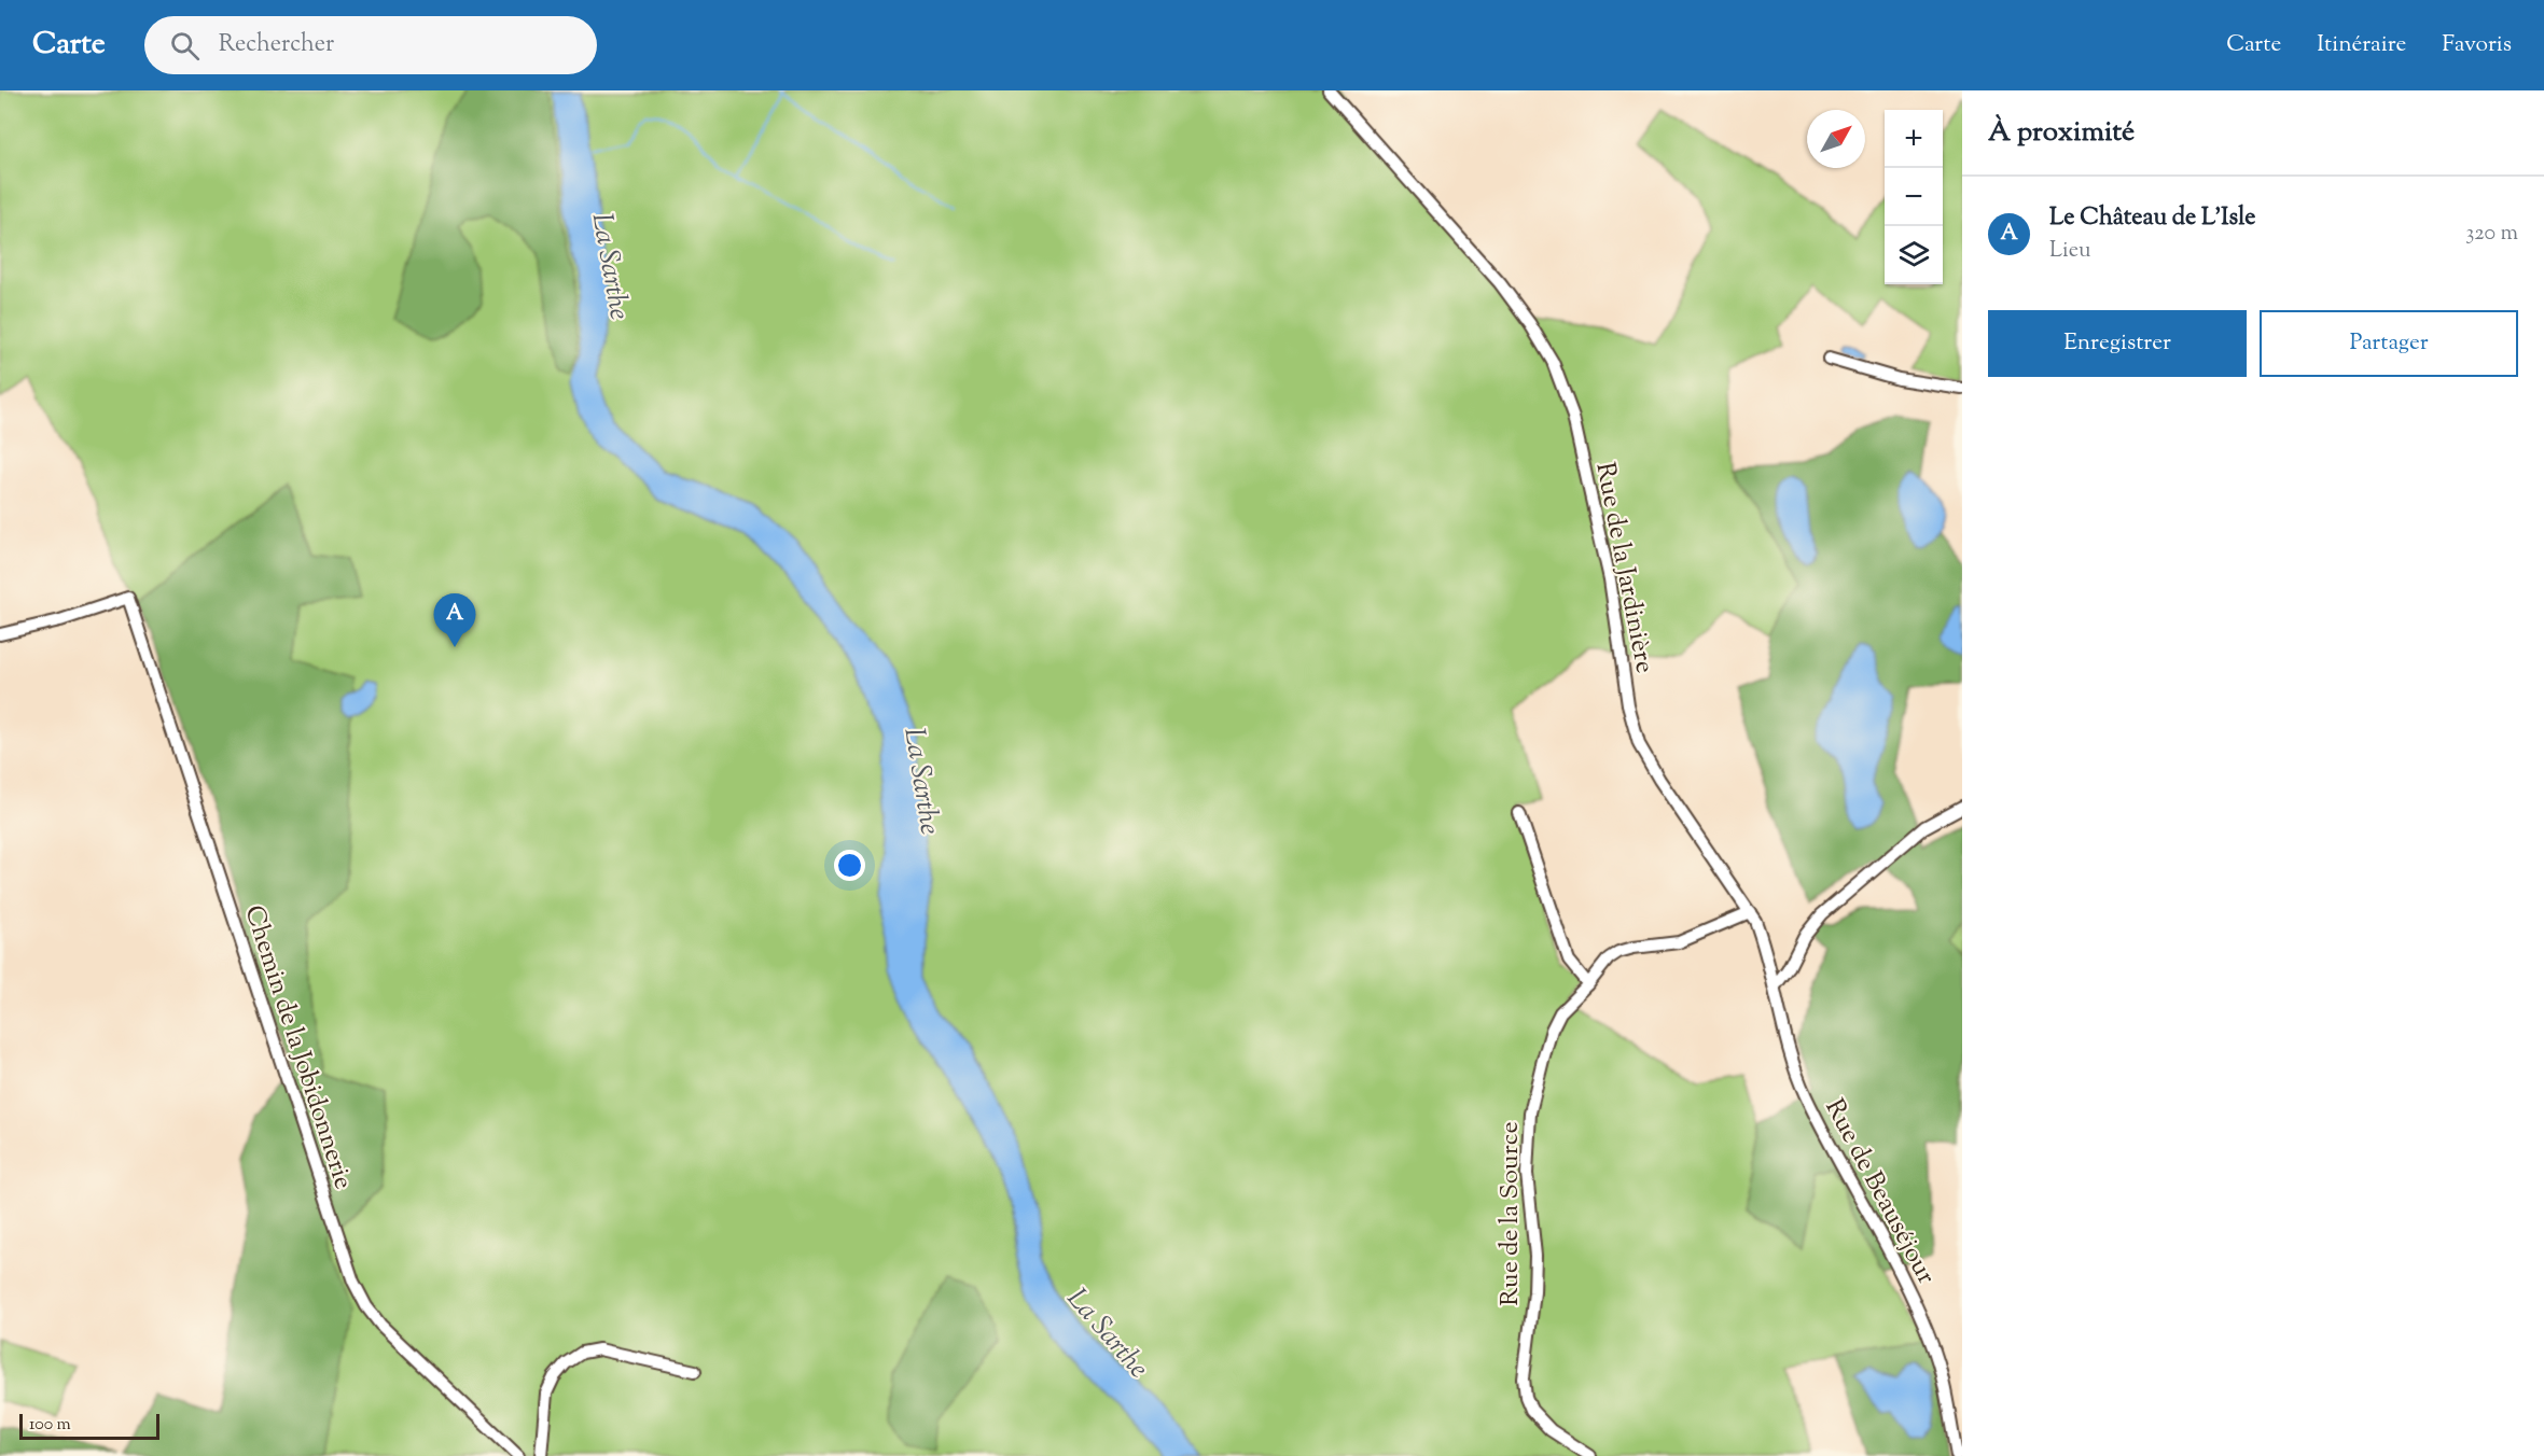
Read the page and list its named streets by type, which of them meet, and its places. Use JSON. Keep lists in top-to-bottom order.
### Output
{
  "streets": {
    "street": [
      "Rue de la Jardinière",
      "Chemin de la Jobidonnerie",
      "Rue de Beauséjour",
      "Rue de la Source"
    ]
  },
  "crossings": [
    ["Rue de la Jardinière", "Rue de Beauséjour"],
    ["Rue de la Jardinière", "Rue de la Source"]
  ],
  "water": ["La Sarthe"],
  "scale_bar": "100 m",
  "north": "top right",
  "page": {
    "header": "Carte",
    "search": "Rechercher",
    "nav": ["Carte", "Itinéraire", "Favoris"],
    "heading": "À proximité",
    "map_buttons": ["+", "−"],
    "list": [
      {
        "mark": "A",
        "name": "Le Château de L'Isle",
        "note": "Lieu",
        "value": "320 m"
      }
    ],
    "buttons": ["Enregistrer", "Partager"],
    "pins": "A",
    "scale": "100 m"
  }
}
